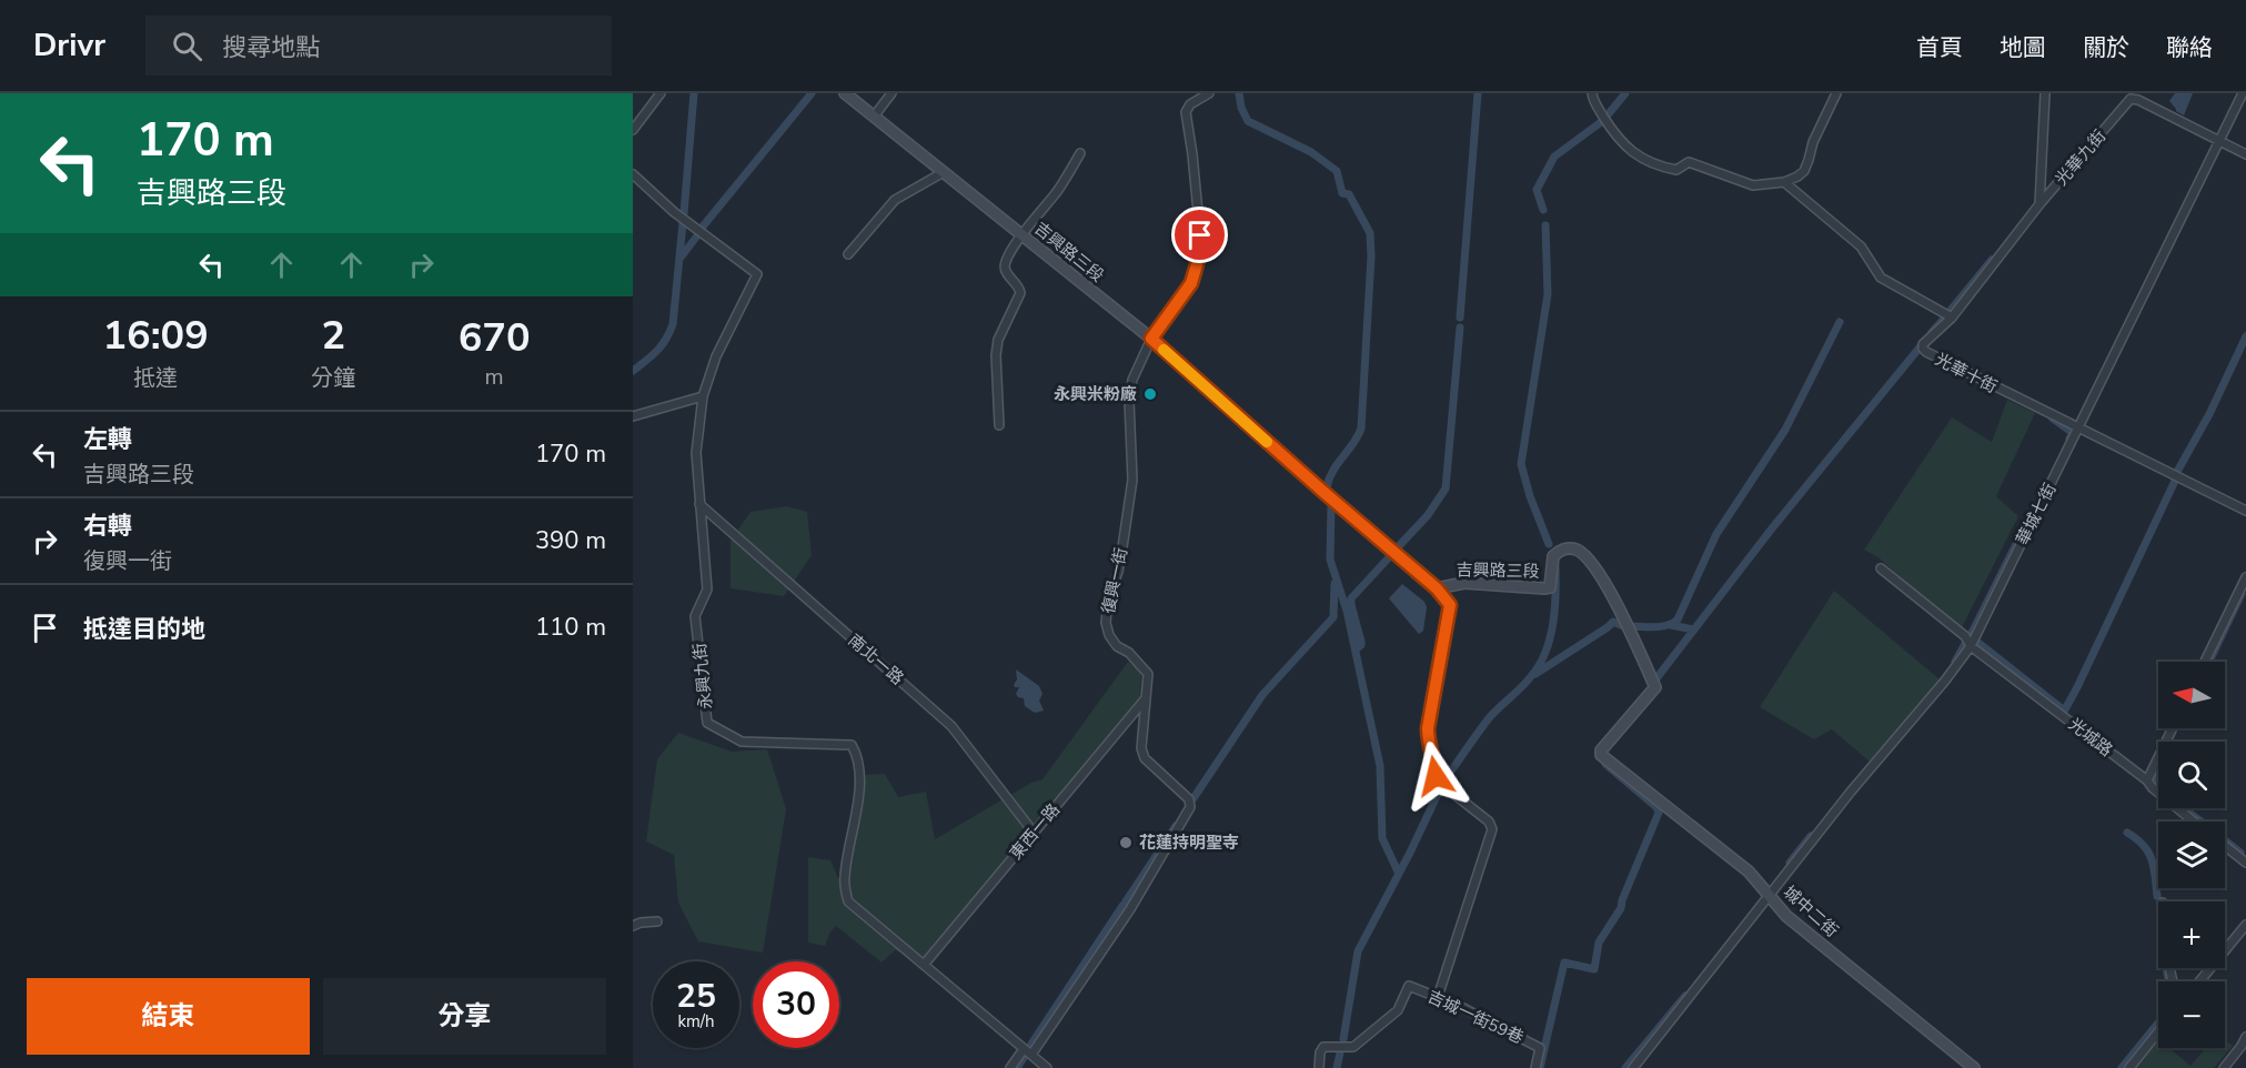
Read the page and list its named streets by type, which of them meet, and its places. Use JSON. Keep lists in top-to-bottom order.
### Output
{
  "streets": {
    "street": [
      "光華九街",
      "吉興路三段",
      "光華十街",
      "華城七街",
      "復興一街",
      "南北一路",
      "永興九街",
      "光城路",
      "東西一路",
      "城中二街",
      "吉城一街59巷"
    ]
  },
  "crossings": [
    ["光華九街", "光華十街"],
    ["光華九街", "華城七街"],
    ["吉興路三段", "復興一街"],
    ["吉興路三段", "城中二街"],
    ["光華十街", "華城七街"],
    ["華城七街", "光城路"],
    ["華城七街", "城中二街"],
    ["復興一街", "永興九街"],
    ["復興一街", "東西一路"],
    ["南北一路", "永興九街"],
    ["南北一路", "東西一路"],
    ["永興九街", "東西一路"]
  ],
  "places": ["永興米粉廠", "花蓮持明聖寺"],
  "north": "left",
  "page": {
    "header": "Drivr",
    "search": "搜尋地點",
    "nav": [
      "首頁",
      "地圖",
      "關於",
      "聯絡"
    ],
    "turn": ["170 m", "吉興路三段"],
    "eta": [
      "16:09",
      "抵達",
      "2",
      "分鐘",
      "670",
      "m"
    ],
    "list": [
      {
        "name": "左轉",
        "note": "吉興路三段",
        "value": "170 m"
      },
      {
        "name": "右轉",
        "note": "復興一街",
        "value": "390 m"
      },
      {
        "name": "抵達目的地",
        "value": "110 m"
      }
    ],
    "map_buttons": ["+", "−"],
    "speed": "25 km/h",
    "limit": "30",
    "buttons": ["結束", "分享"]
  }
}
